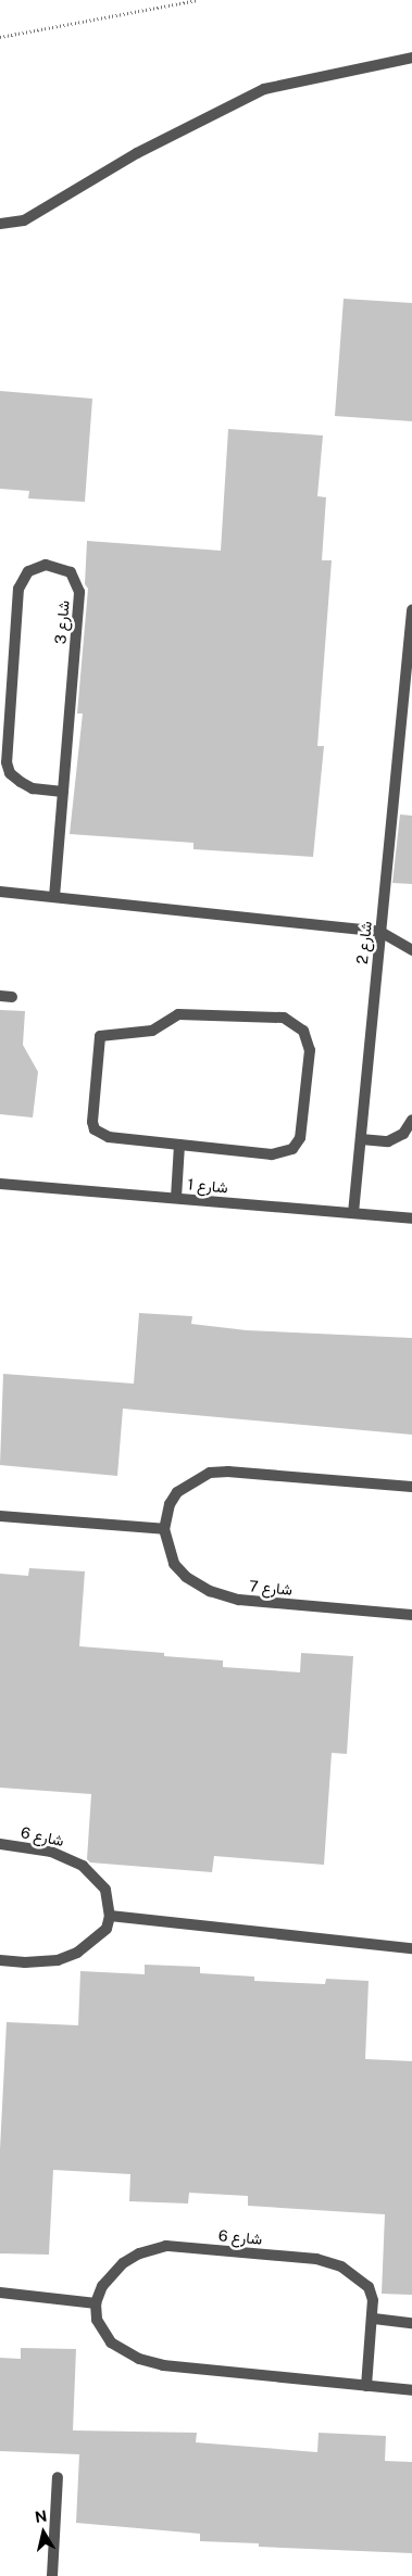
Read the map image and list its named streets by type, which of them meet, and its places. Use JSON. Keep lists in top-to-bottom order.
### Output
{
  "streets": {
    "street": [
      "شارع 3",
      "شارع 2",
      "شارع 1",
      "شارع 7",
      "شارع 6"
    ]
  },
  "crossings": [
    ["شارع 2", "شارع 1"]
  ],
  "north": "top"
}
